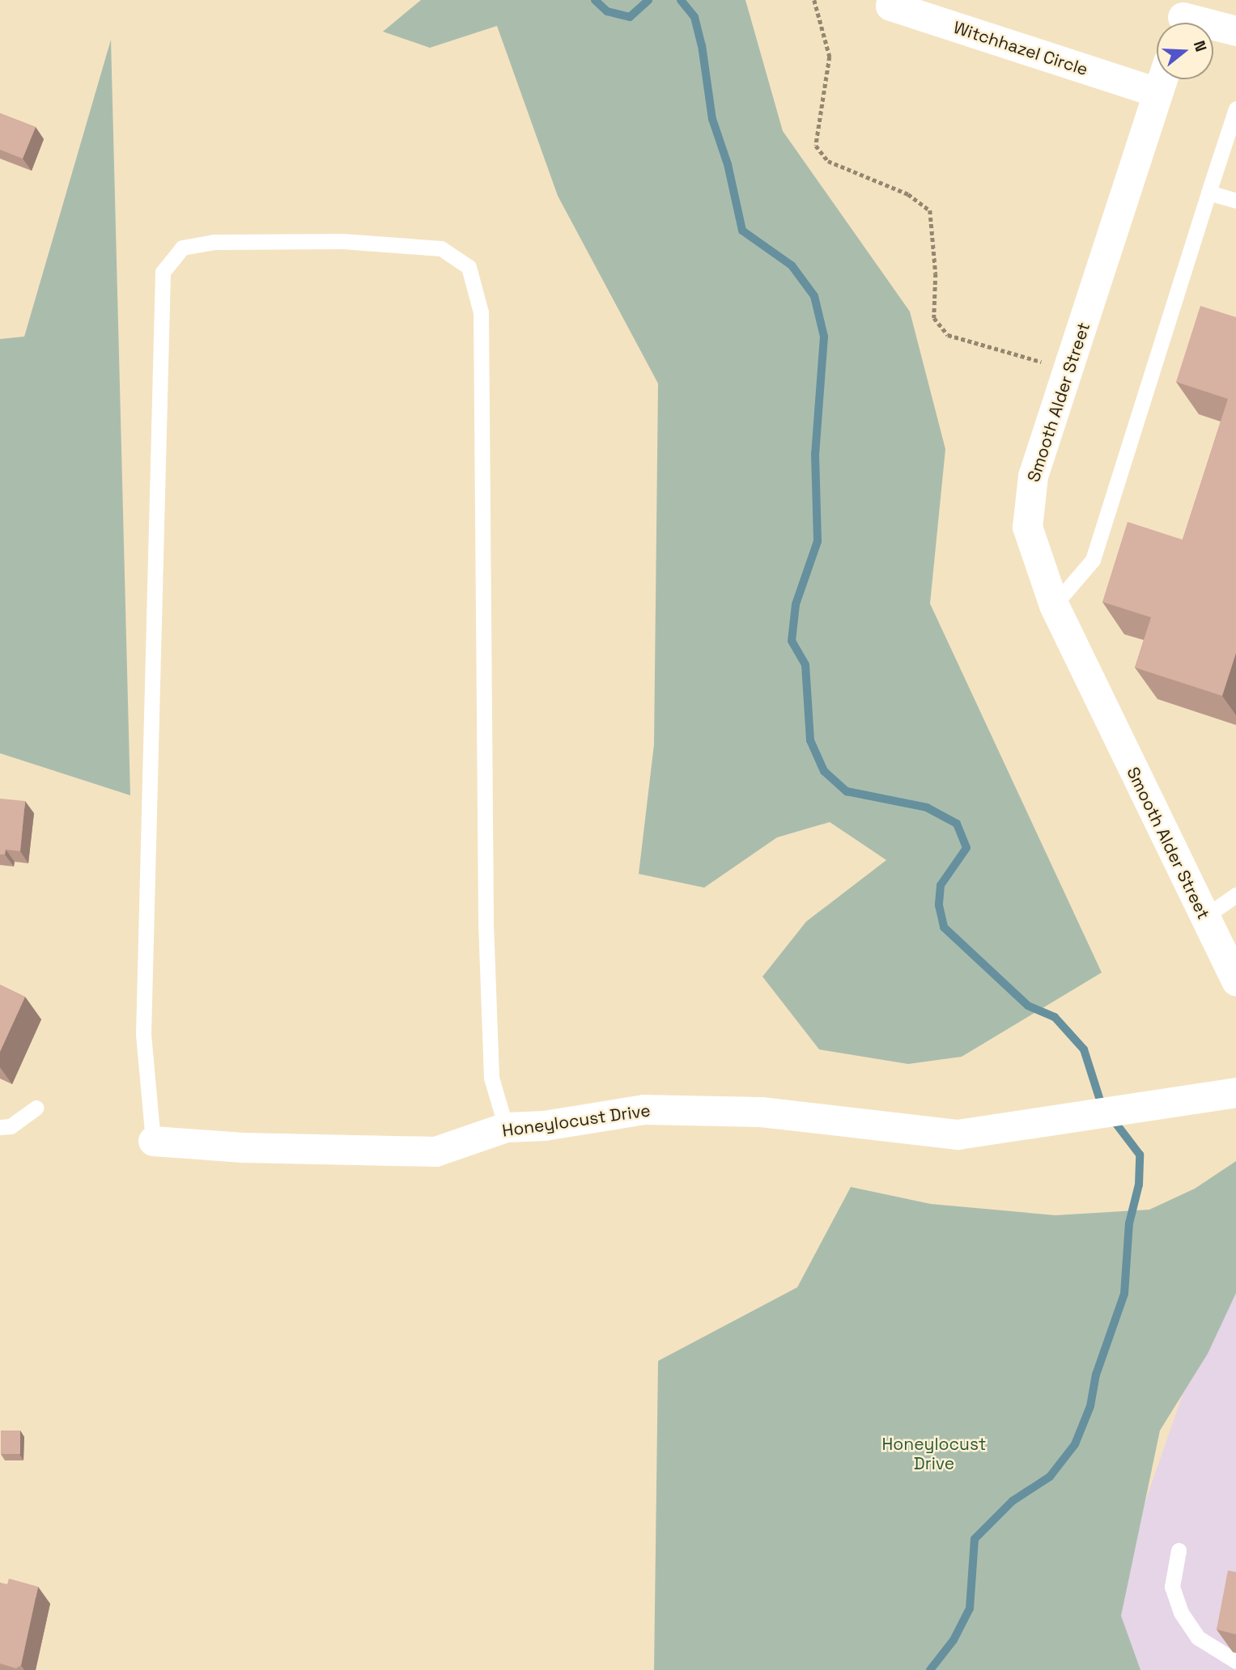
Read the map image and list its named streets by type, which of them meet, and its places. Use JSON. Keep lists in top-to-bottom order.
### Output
{
  "streets": {
    "street": ["Witchhazel Circle", "Smooth Alder Street", "Honeylocust Drive"]
  },
  "crossings": [
    ["Witchhazel Circle", "Smooth Alder Street"]
  ],
  "parks": ["Honeylocust Drive"],
  "north": "right"
}
